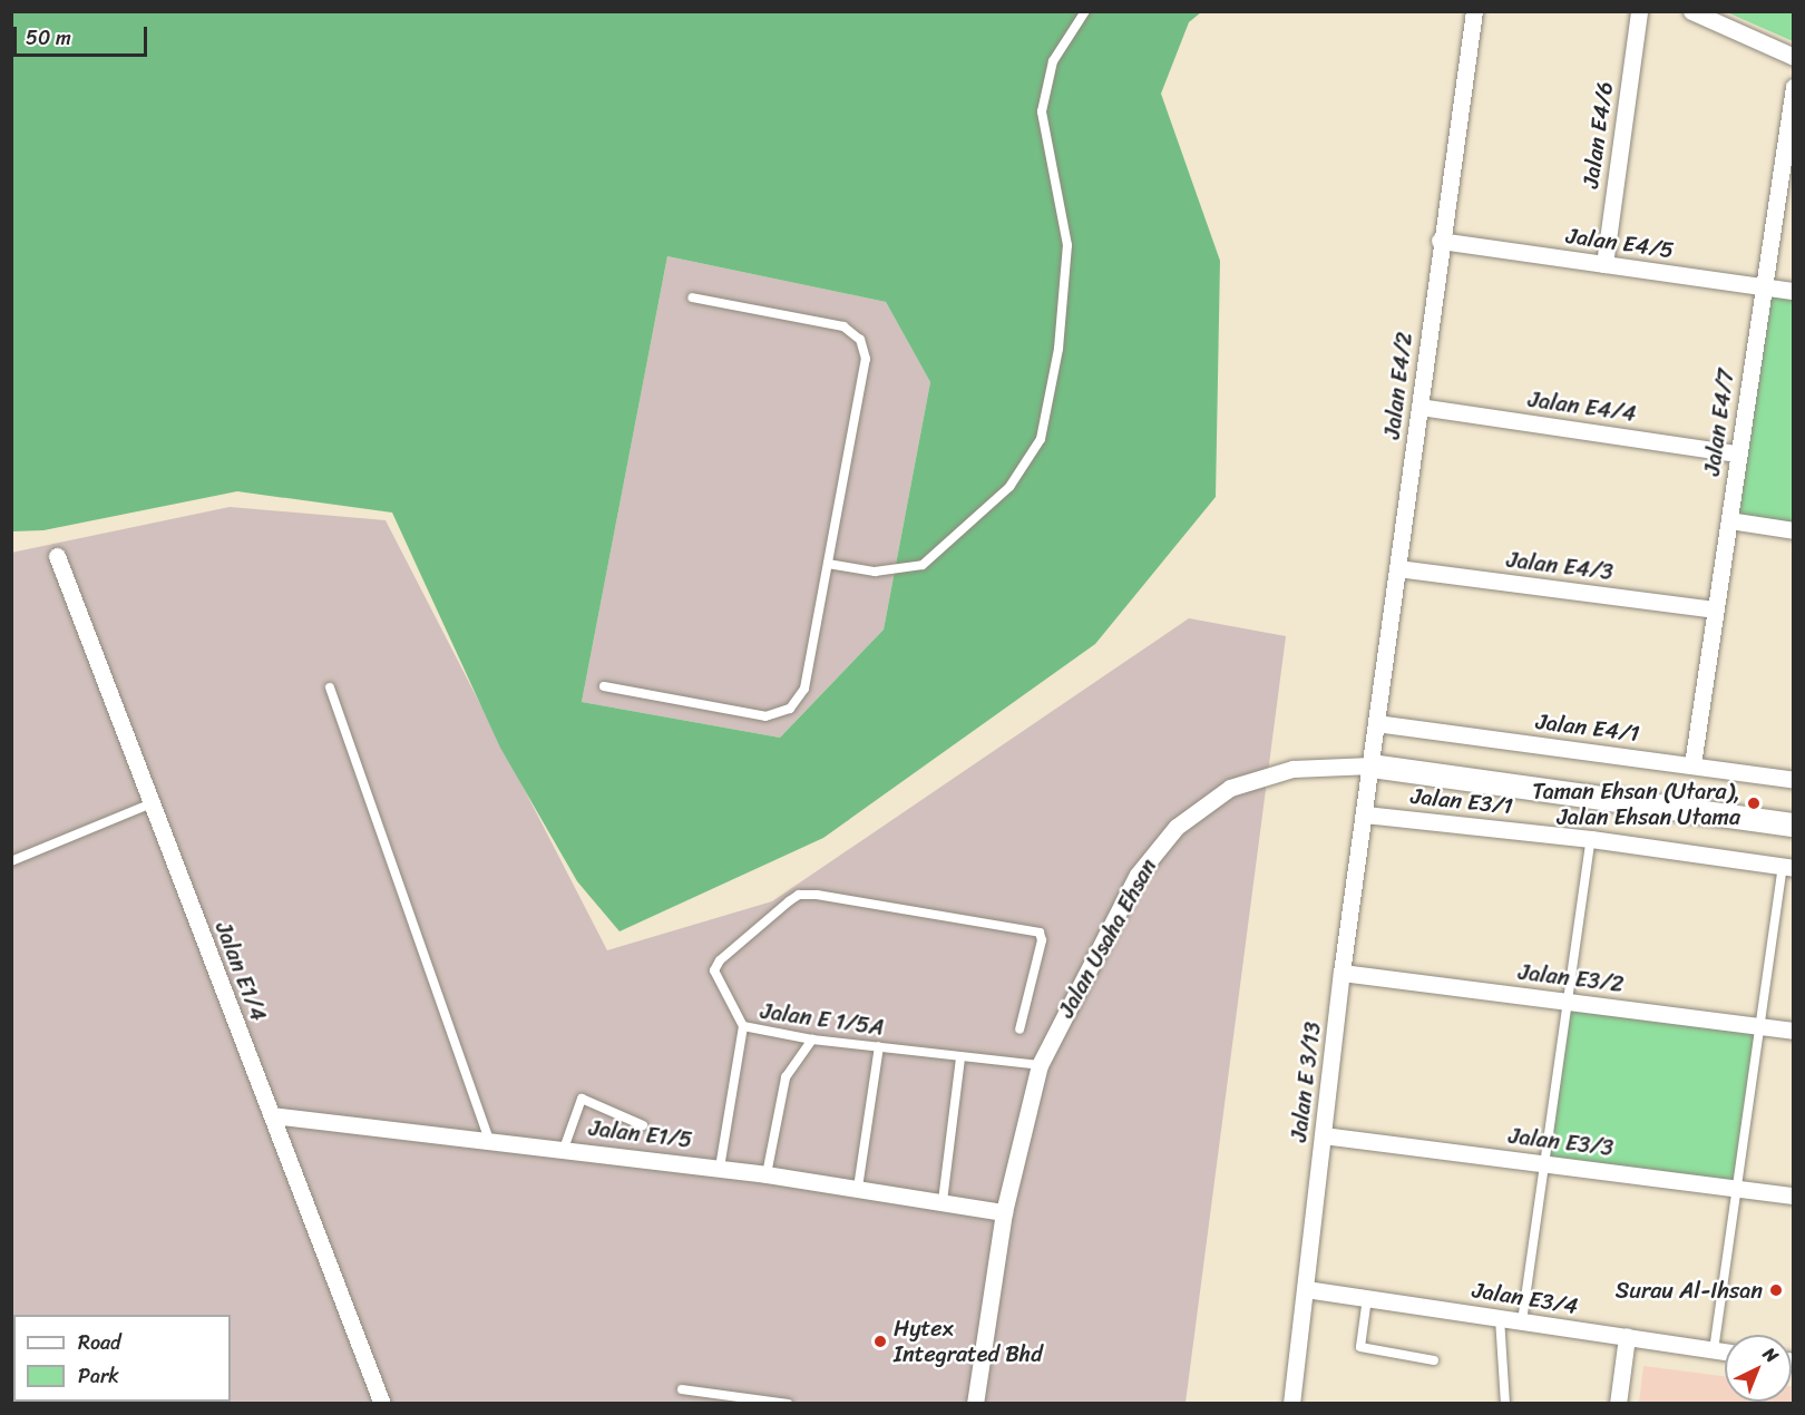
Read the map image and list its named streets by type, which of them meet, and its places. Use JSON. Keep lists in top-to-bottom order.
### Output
{
  "streets": {
    "street": [
      "Jalan E4/6",
      "Jalan E4/5",
      "Jalan E4/2",
      "Jalan E4/4",
      "Jalan E4/7",
      "Jalan E4/3",
      "Jalan E4/1",
      "Jalan E3/1",
      "Jalan Usaha Ehsan",
      "Jalan E1/4",
      "Jalan E3/2",
      "Jalan E 3/13",
      "Jalan E1/5",
      "Jalan E3/3",
      "Jalan E3/4"
    ],
    "lane": ["Jalan E 1/5A"]
  },
  "crossings": [
    ["Jalan E4/6", "Jalan E4/5"],
    ["Jalan E4/5", "Jalan E4/2"],
    ["Jalan E4/5", "Jalan E4/7"],
    ["Jalan E4/2", "Jalan E4/4"],
    ["Jalan E4/2", "Jalan E4/3"],
    ["Jalan E4/2", "Jalan E4/1"],
    ["Jalan E4/2", "Jalan Usaha Ehsan"],
    ["Jalan E4/2", "Jalan E 3/13"],
    ["Jalan E4/4", "Jalan E4/7"],
    ["Jalan E4/7", "Jalan E4/3"],
    ["Jalan E4/7", "Jalan E4/1"],
    ["Jalan E3/1", "Jalan E 3/13"],
    ["Jalan Usaha Ehsan", "Jalan E 1/5A"],
    ["Jalan Usaha Ehsan", "Jalan E 3/13"],
    ["Jalan Usaha Ehsan", "Jalan E1/5"],
    ["Jalan E1/4", "Jalan E1/5"],
    ["Jalan E3/2", "Jalan E 3/13"],
    ["Jalan E 1/5A", "Jalan E1/5"],
    ["Jalan E 3/13", "Jalan E3/3"],
    ["Jalan E 3/13", "Jalan E3/4"]
  ],
  "places": ["Taman Ehsan (Utara), Jalan Ehsan Utama", "Surau Al-Ihsan", "Hytex Integrated Bhd"],
  "legend": ["Road", "Park"],
  "scale_bar": "50 m",
  "north": "top right"
}
